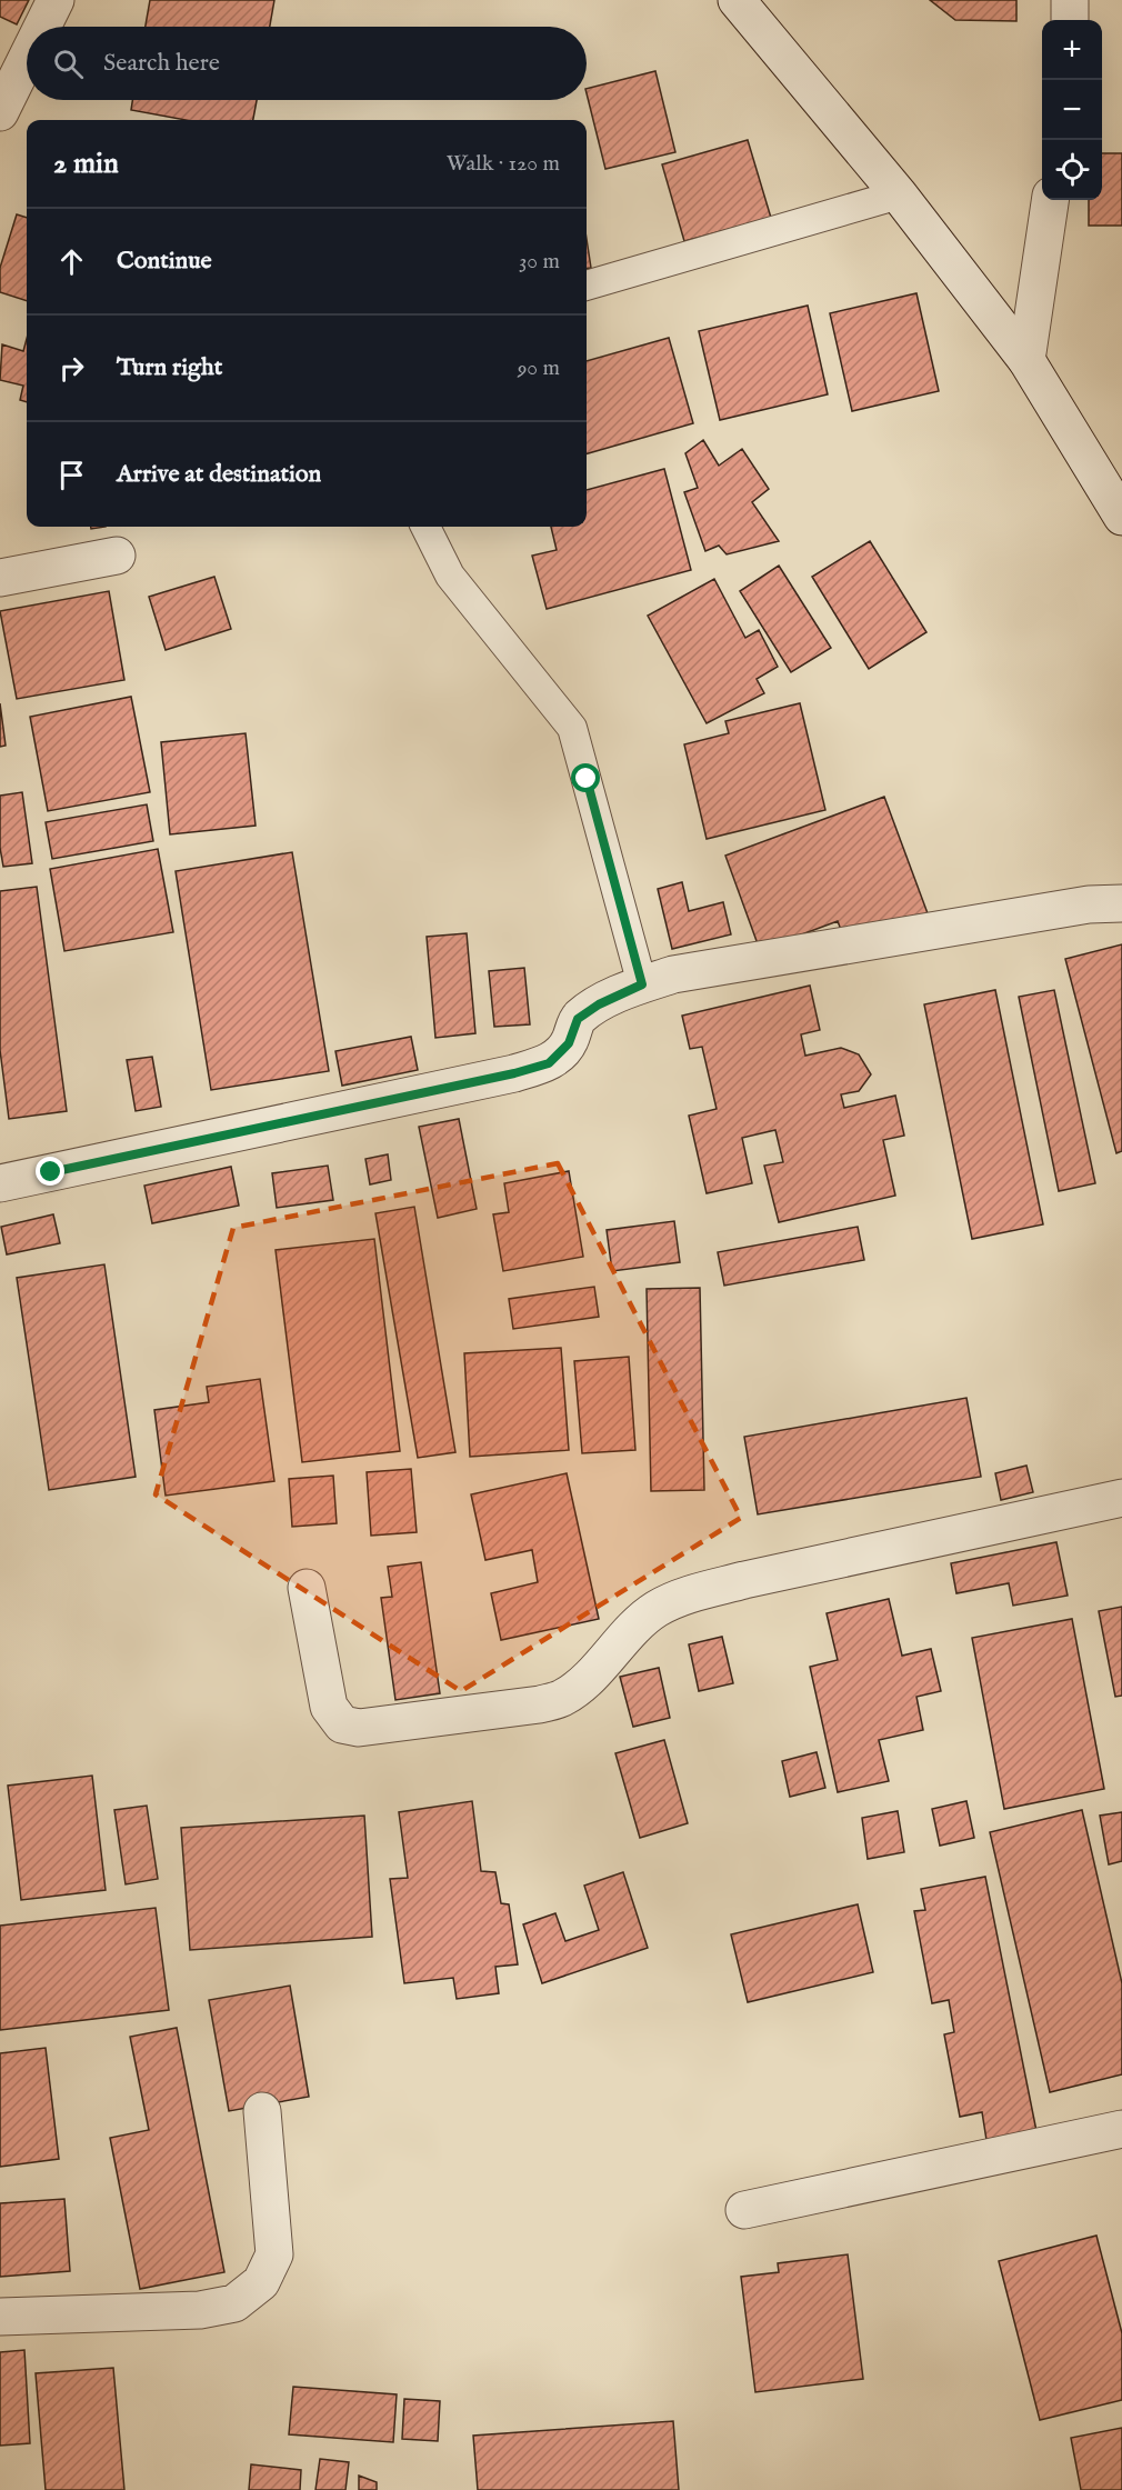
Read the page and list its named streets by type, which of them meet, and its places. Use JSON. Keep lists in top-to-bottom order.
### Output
{
  "page": {
    "map_buttons": ["+", "−"],
    "search": "Search here",
    "heading": ["2 min", "Walk · 120 m"],
    "list": [
      ["Continue", "30 m"],
      ["Turn right", "90 m"],
      "Arrive at destination"
    ]
  }
}
